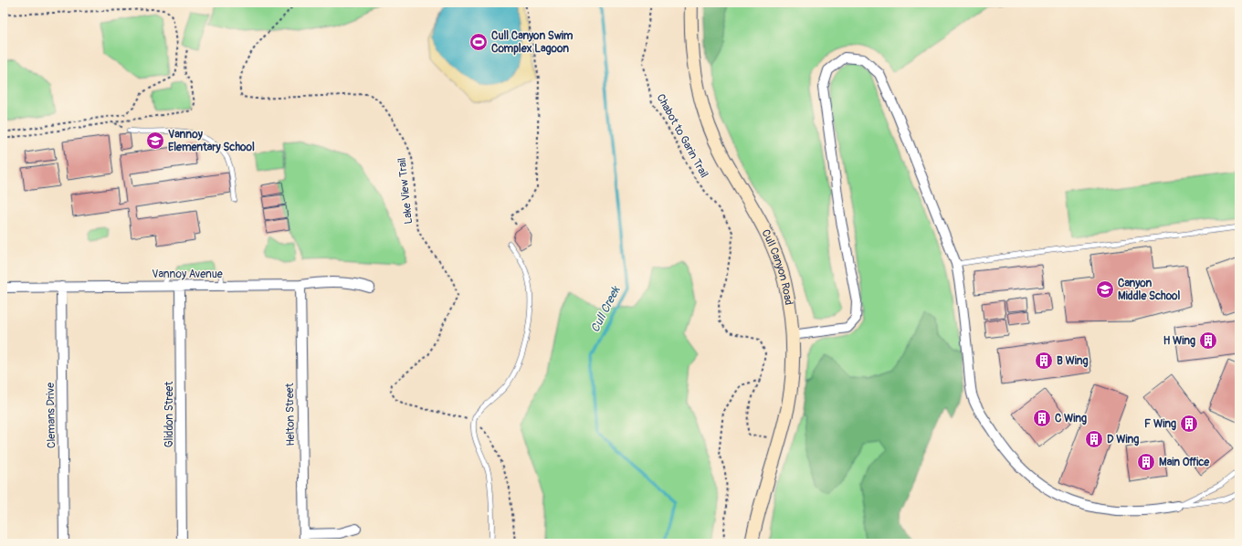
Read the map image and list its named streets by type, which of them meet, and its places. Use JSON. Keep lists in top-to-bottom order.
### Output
{
  "streets": {
    "street": [
      "Cull Canyon Road",
      "Vannoy Avenue",
      "Gliddon Street",
      "Helton Street",
      "Clemans Drive"
    ],
    "path": ["Chabot to Garin Trail", "Lake View Trail"]
  },
  "crossings": [
    ["Vannoy Avenue", "Gliddon Street"],
    ["Vannoy Avenue", "Helton Street"],
    ["Vannoy Avenue", "Clemans Drive"]
  ],
  "water": ["Cull Creek"],
  "places": {
    "sports": ["Cull Canyon Swim Complex Lagoon"],
    "school or university": ["Vannoy Elementary School", "Canyon Middle School"],
    "building": [
      "H Wing",
      "B Wing",
      "C Wing",
      "F Wing",
      "D Wing",
      "Main Office"
    ]
  }
}
